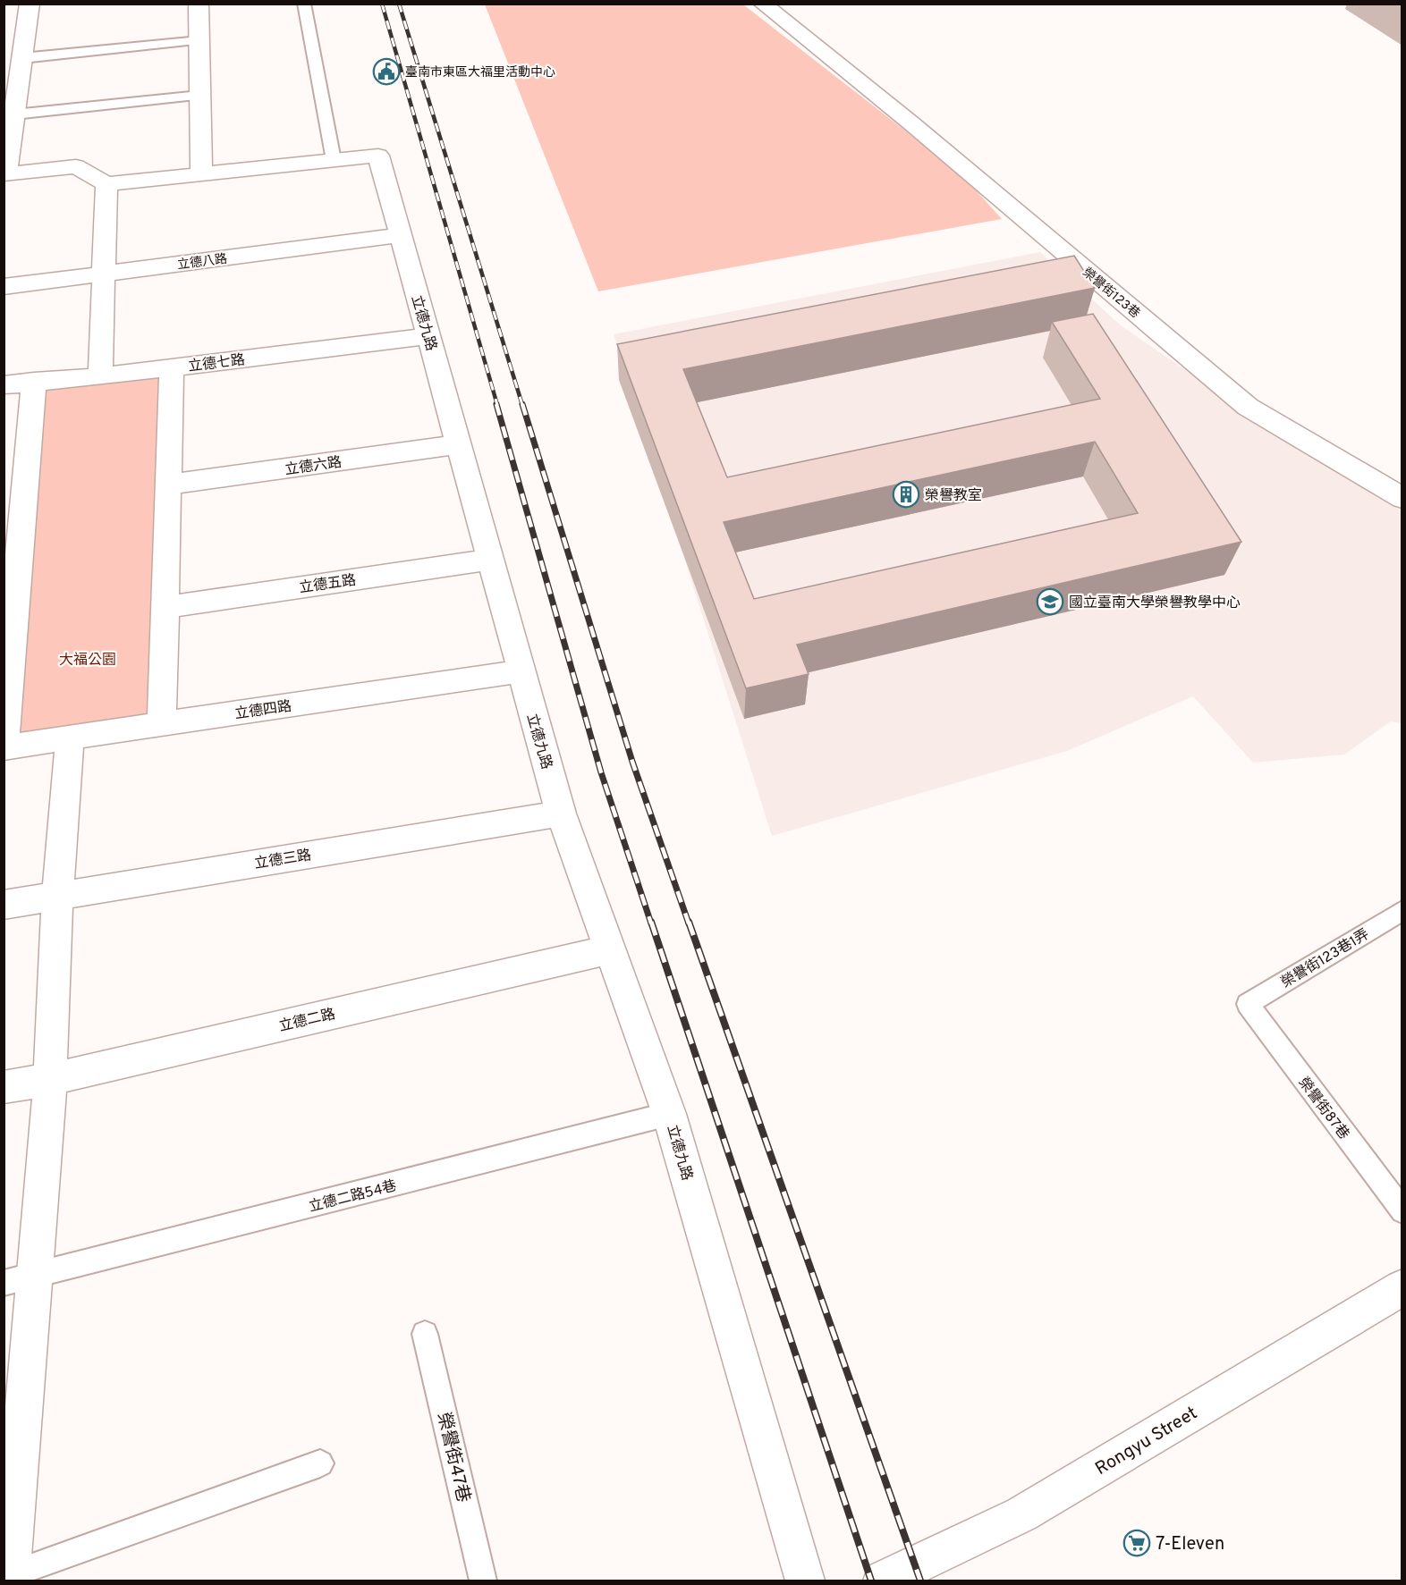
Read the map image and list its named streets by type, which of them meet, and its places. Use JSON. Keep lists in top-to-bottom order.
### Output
{
  "streets": {
    "street": [
      "立德八路",
      "榮譽街123巷",
      "立德九路",
      "立德七路",
      "立德六路",
      "立德五路",
      "立德四路",
      "立德三路",
      "立德二路",
      "Rongyu Street"
    ],
    "lane": [
      "榮譽街123巷1弄",
      "榮譽街87巷",
      "立德二路54巷",
      "榮譽街47巷"
    ]
  },
  "crossings": [
    ["立德八路", "立德九路"],
    ["立德九路", "立德七路"],
    ["立德九路", "立德六路"],
    ["立德九路", "立德五路"],
    ["立德九路", "立德四路"],
    ["立德九路", "立德三路"],
    ["立德九路", "立德二路"],
    ["立德九路", "立德二路54巷"],
    ["榮譽街123巷1弄", "榮譽街87巷"]
  ],
  "parks": ["大福公園"],
  "places": {
    "public building": ["臺南市東區大福里活動中心"],
    "building": ["榮譽教室"],
    "school or university": ["國立臺南大學榮譽教學中心"],
    "supermarket": ["7-Eleven"]
  }
}
